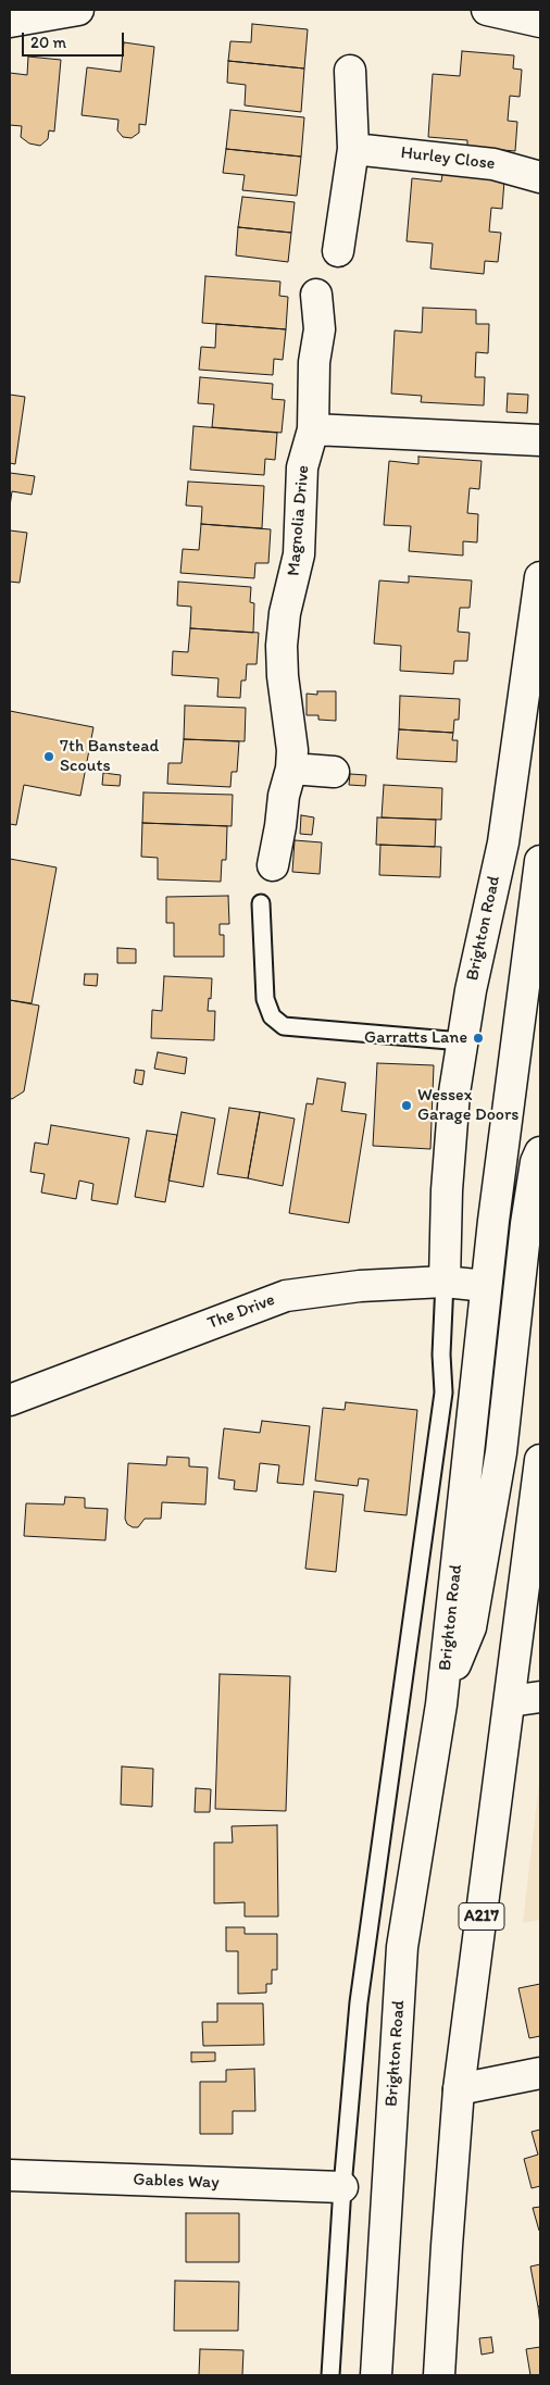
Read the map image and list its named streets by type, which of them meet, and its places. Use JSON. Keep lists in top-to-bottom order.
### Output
{
  "streets": {
    "main road": [
      "Hurley Close",
      "Magnolia Drive",
      "Brighton Road",
      "The Drive",
      "A217",
      "Gables Way"
    ]
  },
  "crossings": [
    ["Brighton Road", "The Drive"]
  ],
  "places": ["7th Banstead Scouts", "Garratts Lane", "Wessex Garage Doors"],
  "scale_bar": "20 m"
}
